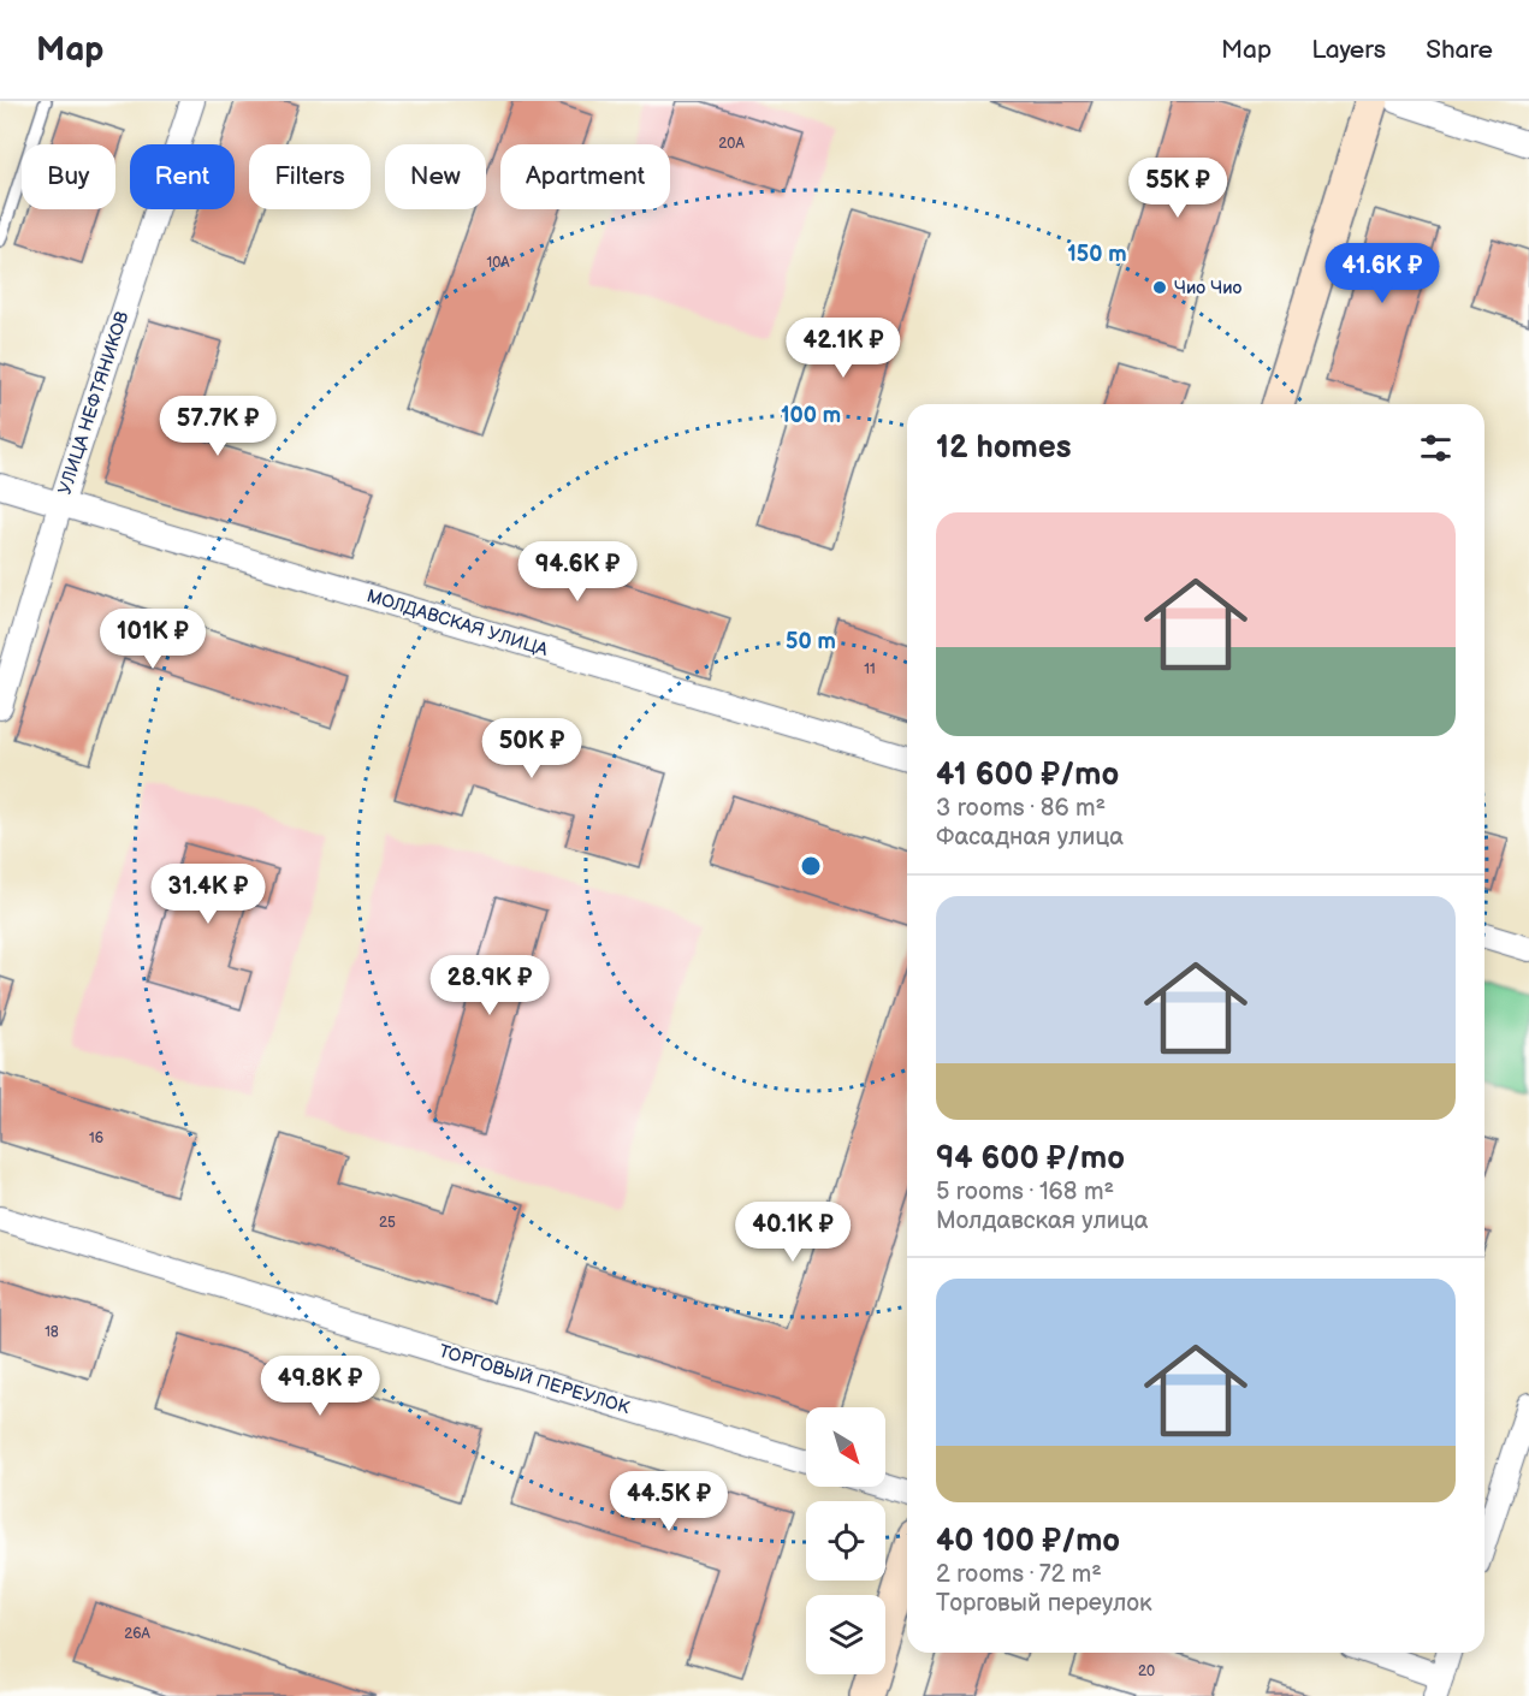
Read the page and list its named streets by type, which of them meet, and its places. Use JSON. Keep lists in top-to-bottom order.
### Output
{
  "streets": {
    "street": ["УЛИЦА НЕФТЯНИКОВ", "МОЛДАВСКАЯ УЛИЦА", "ТОРГОВЫЙ ПЕРЕУЛОК"]
  },
  "crossings": [
    ["УЛИЦА НЕФТЯНИКОВ", "МОЛДАВСКАЯ УЛИЦА"]
  ],
  "places": ["Чио Чио"],
  "house_numbers": [
    "20А",
    "10А",
    "11",
    "16",
    "25",
    "18",
    "26А",
    "20"
  ],
  "north": "bottom right",
  "page": {
    "header": "Map",
    "nav": ["Map", "Layers", "Share"],
    "chip": [
      "Buy",
      "Rent",
      "Filters",
      "New",
      "Apartment"
    ],
    "price": [
      "55K ₽",
      "41.6K ₽",
      "42.1K ₽",
      "57.7K ₽",
      "94.6K ₽",
      "101K ₽",
      "50K ₽",
      "31.4K ₽",
      "28.9K ₽",
      "40.1K ₽",
      "49.8K ₽",
      "44.5K ₽"
    ],
    "heading": "12 homes",
    "list": [
      {
        "name": "41 600 ₽/mo",
        "note": "3 rooms · 86 m² · Фасадная улица"
      },
      {
        "name": "94 600 ₽/mo",
        "note": "5 rooms · 168 m² · Молдавская улица"
      },
      {
        "name": "40 100 ₽/mo",
        "note": "2 rooms · 72 m² · Торговый переулок"
      }
    ]
  },
  "rings": ["150 m", "100 m", "50 m"]
}
